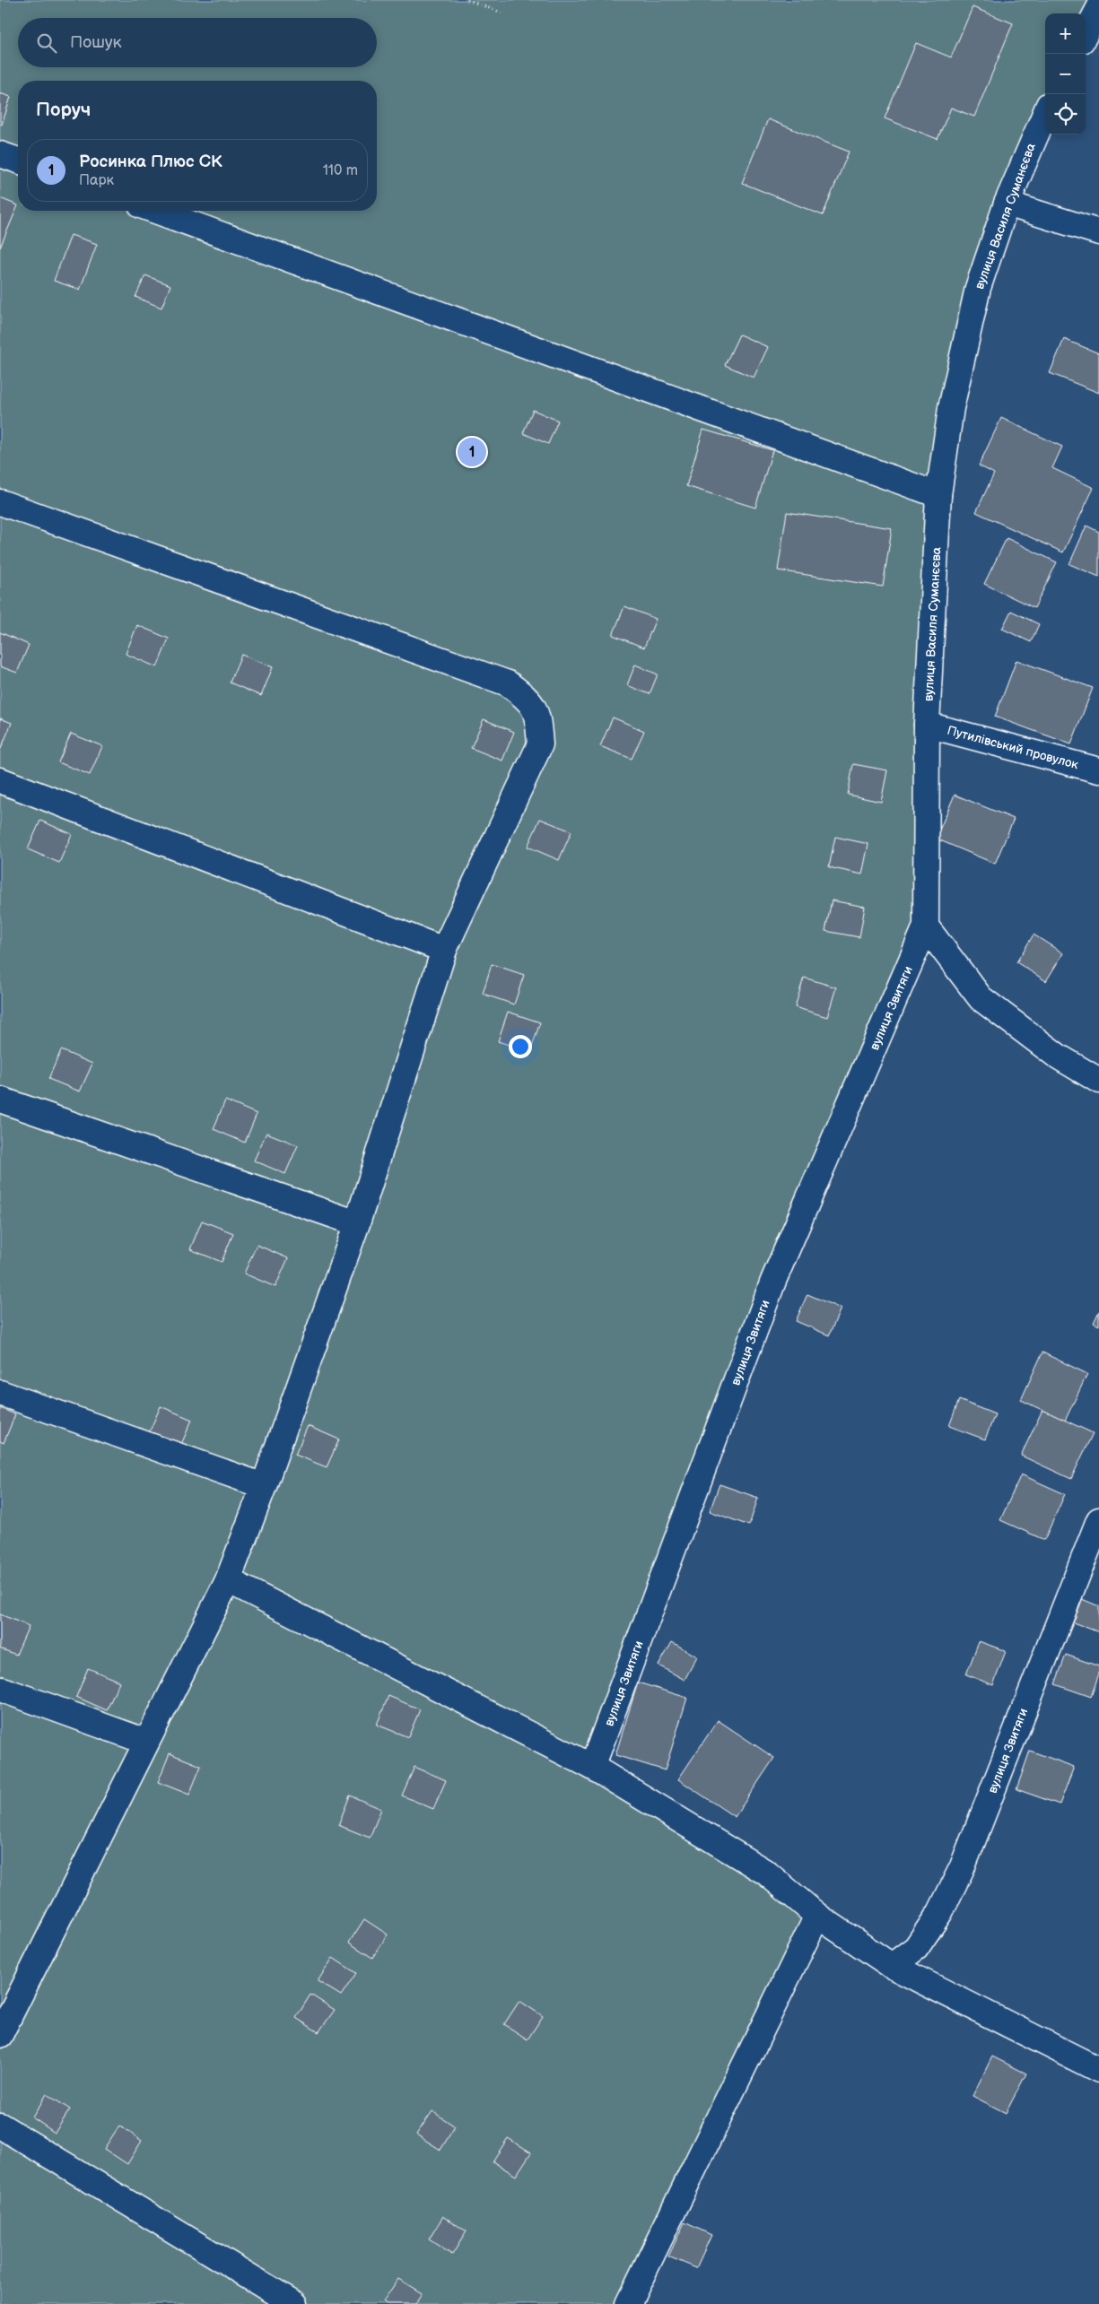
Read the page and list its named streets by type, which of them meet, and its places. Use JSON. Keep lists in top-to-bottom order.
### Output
{
  "streets": {
    "street": ["вулиця Василя Суманєєва", "Путилівський провулок", "вулиця Звитяги"]
  },
  "crossings": [
    ["вулиця Василя Суманєєва", "Путилівський провулок"],
    ["вулиця Василя Суманєєва", "вулиця Звитяги"]
  ],
  "page": {
    "map_buttons": ["+", "−"],
    "search": "Пошук",
    "heading": "Поруч",
    "list": [
      {
        "mark": "1",
        "name": "Росинка Плюс СК",
        "note": "Парк",
        "value": "110 m"
      }
    ],
    "pins": "1"
  }
}
